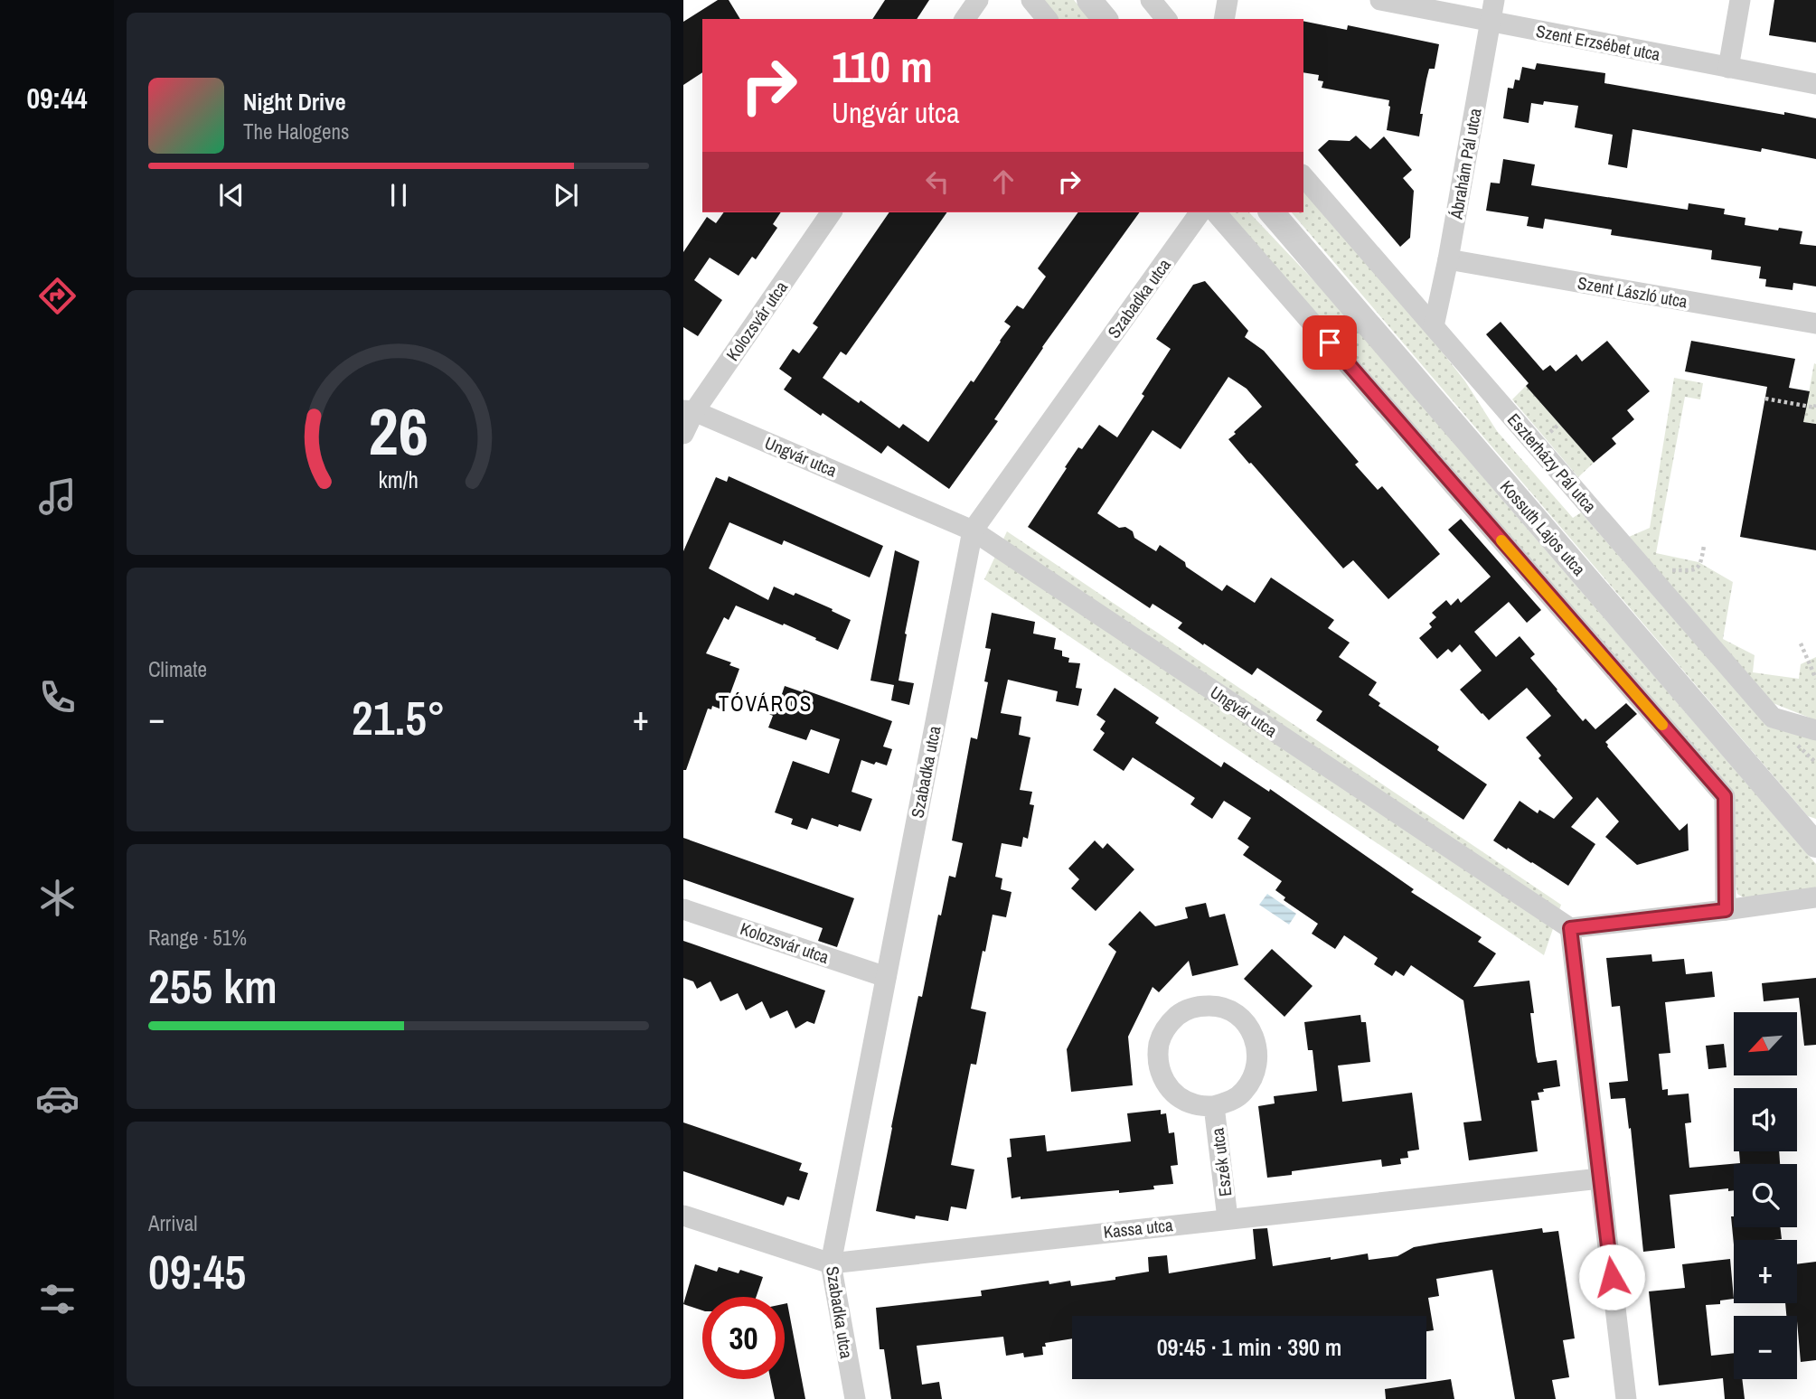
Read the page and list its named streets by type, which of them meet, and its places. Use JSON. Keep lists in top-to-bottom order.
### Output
{
  "streets": {
    "street": [
      "Szent Erzsébet utca",
      "Ábrahám Pál utca",
      "Szent László utca",
      "Szabadka utca",
      "Kolozsvár utca",
      "Ungvár utca",
      "Eszterházy Pál utca",
      "Kossuth Lajos utca",
      "Eszék utca",
      "Kassa utca"
    ]
  },
  "crossings": [
    ["Szent Erzsébet utca", "Ábrahám Pál utca"],
    ["Ábrahám Pál utca", "Szent László utca"],
    ["Ábrahám Pál utca", "Eszterházy Pál utca"],
    ["Szabadka utca", "Kolozsvár utca"],
    ["Szabadka utca", "Ungvár utca"],
    ["Szabadka utca", "Kassa utca"],
    ["Kolozsvár utca", "Ungvár utca"],
    ["Eszék utca", "Kassa utca"]
  ],
  "districts": ["TÓVÁROS"],
  "north": "bottom left",
  "page": {
    "tabs": "09:44",
    "turn": ["110 m", "Ungvár utca"],
    "song": ["Night Drive", "The Halogens"],
    "tile": [
      "Climate",
      ["Range · 51%", "255 km"],
      ["Arrival", "09:45"]
    ],
    "heat": ["−", "21.5°", "+"],
    "map_buttons": ["+", "−"],
    "limit": "30",
    "trip": "09:45 · 1 min · 390 m",
    "gauge": ["26", "km/h"]
  }
}
